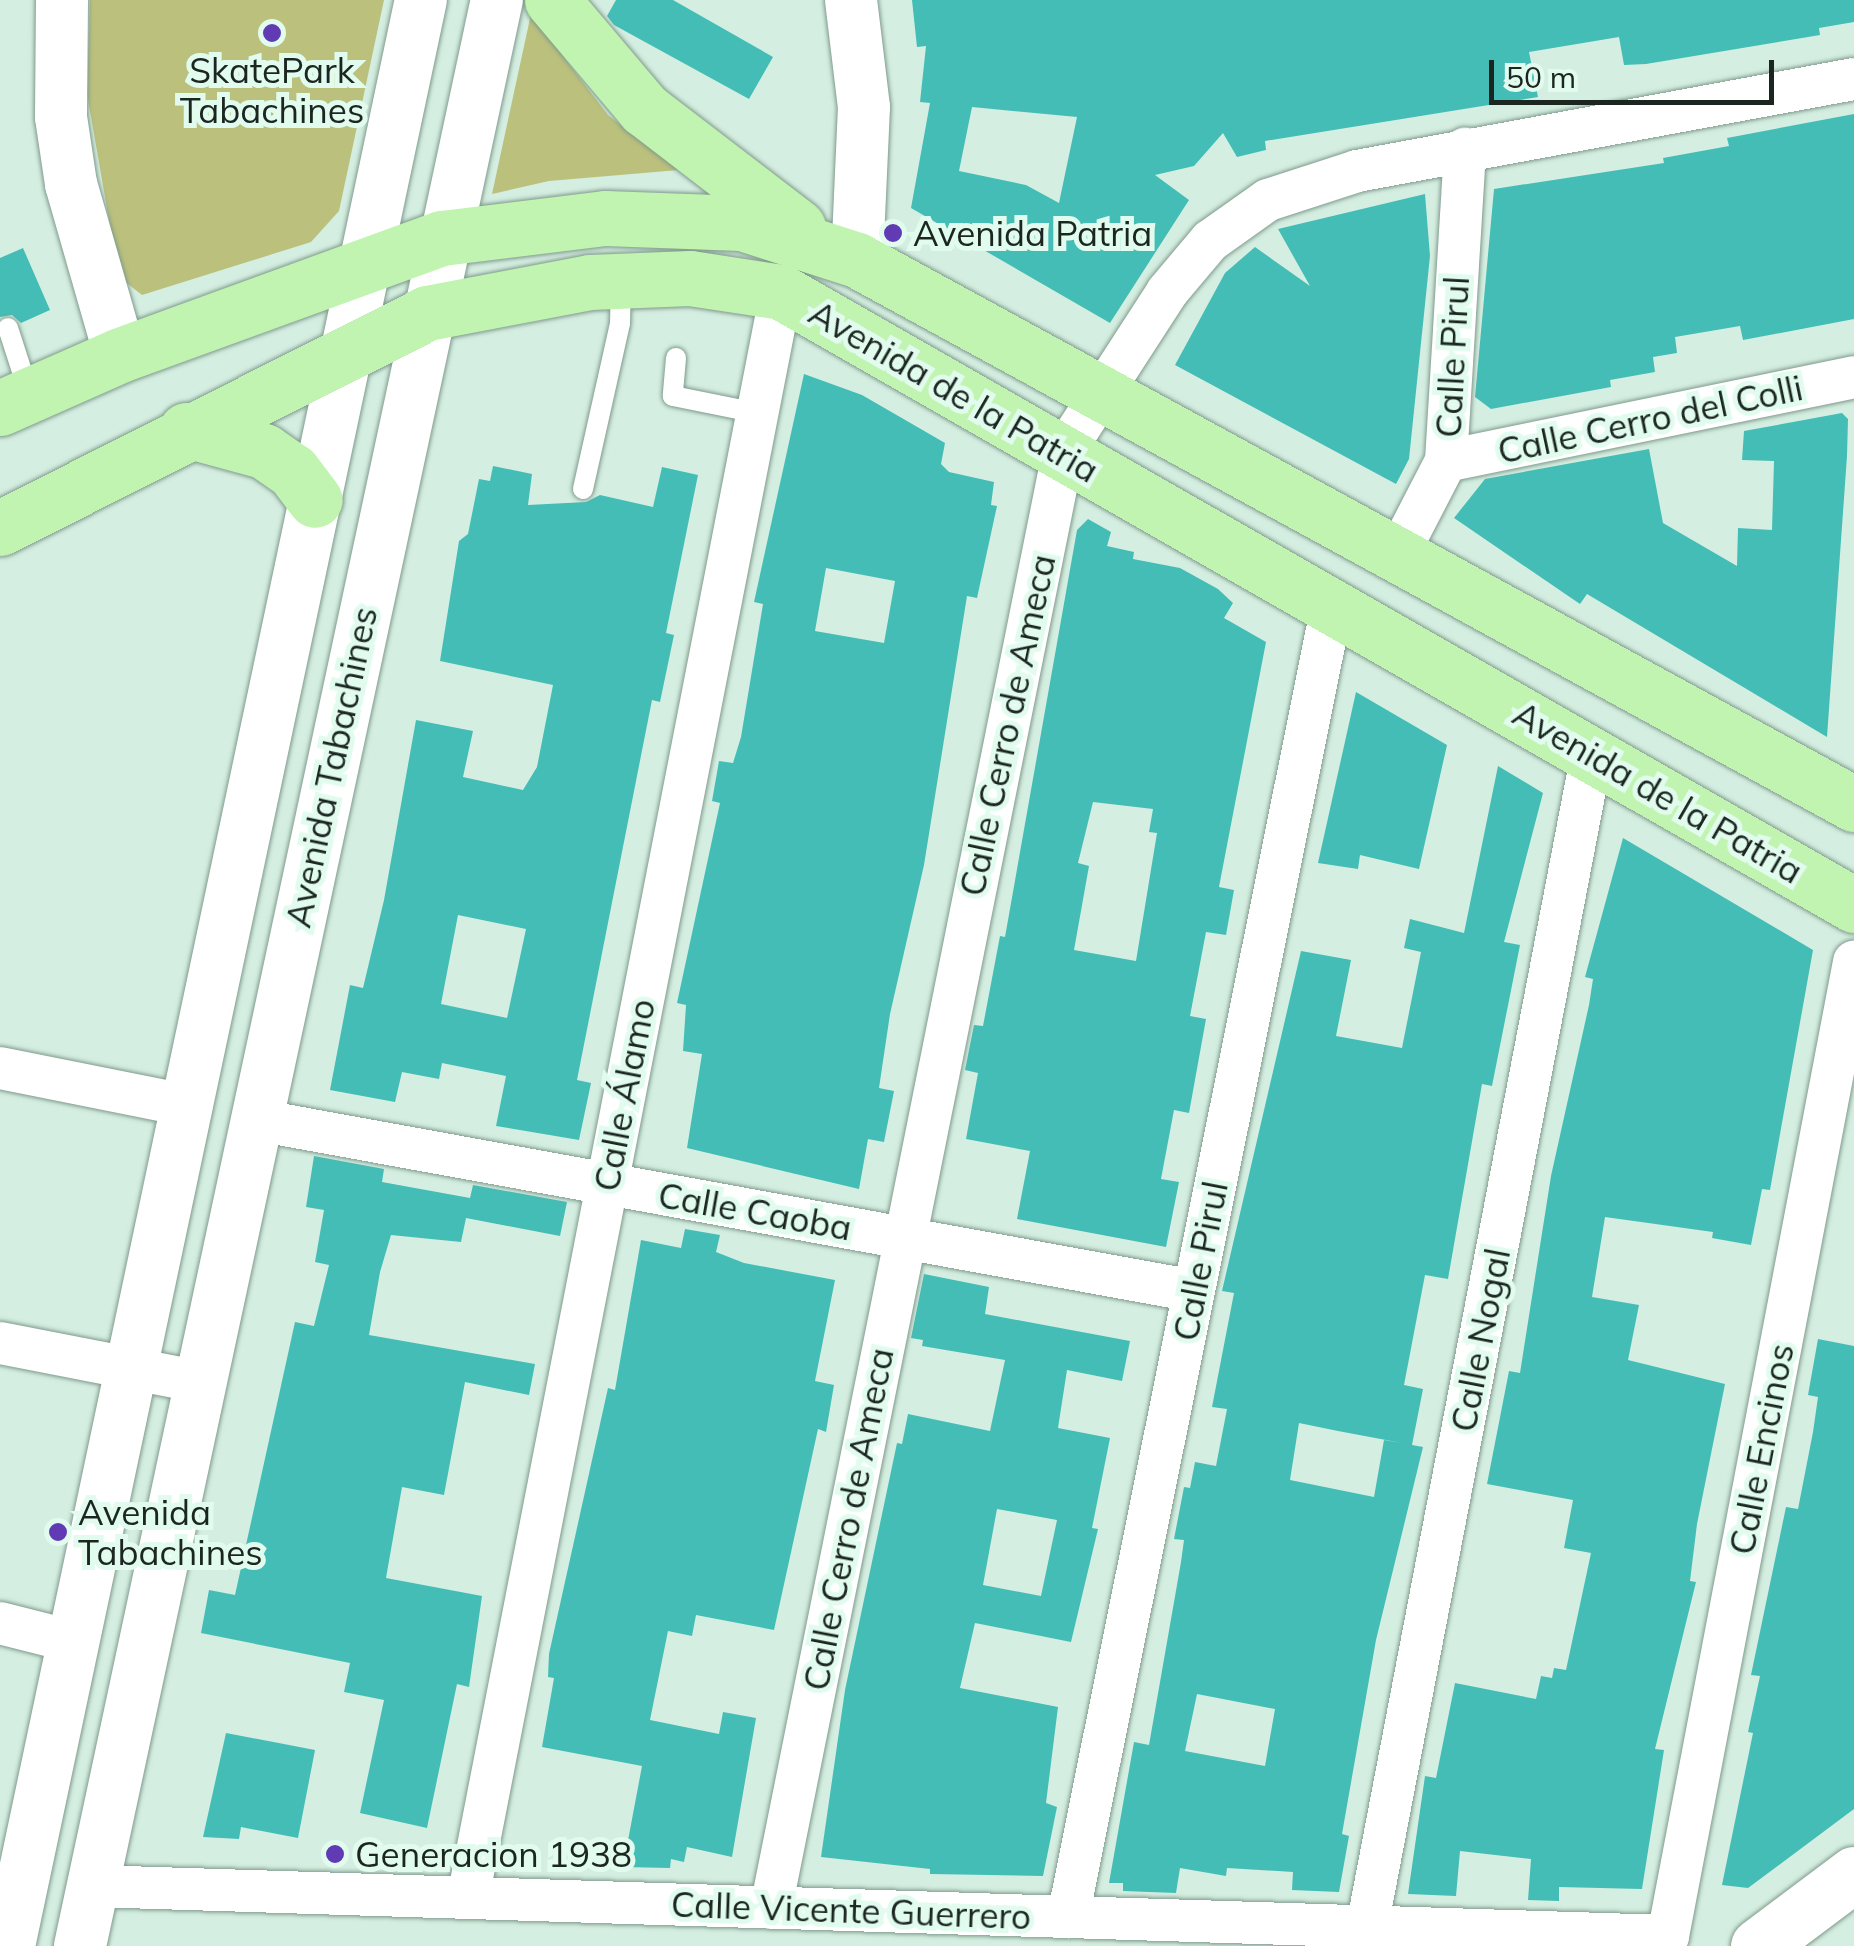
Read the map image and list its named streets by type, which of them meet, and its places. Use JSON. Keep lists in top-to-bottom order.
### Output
{
  "streets": {
    "main road": ["Avenida de la Patria"],
    "street": [
      "Calle Pirul",
      "Calle Cerro del Colli",
      "Calle Cerro de Ameca",
      "Avenida Tabachines",
      "Calle Álamo",
      "Calle Caoba",
      "Calle Nogal",
      "Calle Encinos",
      "Calle Vicente Guerrero"
    ]
  },
  "crossings": [
    ["Calle Pirul", "Avenida de la Patria"],
    ["Calle Pirul", "Calle Cerro del Colli"],
    ["Calle Pirul", "Calle Cerro de Ameca"],
    ["Calle Pirul", "Calle Caoba"],
    ["Calle Pirul", "Calle Vicente Guerrero"],
    ["Avenida de la Patria", "Calle Cerro de Ameca"],
    ["Avenida de la Patria", "Avenida Tabachines"],
    ["Avenida de la Patria", "Calle Álamo"],
    ["Avenida de la Patria", "Calle Nogal"],
    ["Calle Cerro de Ameca", "Calle Caoba"],
    ["Calle Cerro de Ameca", "Calle Vicente Guerrero"],
    ["Avenida Tabachines", "Calle Caoba"],
    ["Avenida Tabachines", "Calle Vicente Guerrero"],
    ["Calle Álamo", "Calle Caoba"],
    ["Calle Álamo", "Calle Vicente Guerrero"],
    ["Calle Nogal", "Calle Vicente Guerrero"],
    ["Calle Encinos", "Calle Vicente Guerrero"]
  ],
  "places": [
    "SkatePark Tabachines",
    "Avenida Patria",
    "Avenida Tabachines",
    "Generacion 1938"
  ],
  "scale_bar": "50 m"
}
